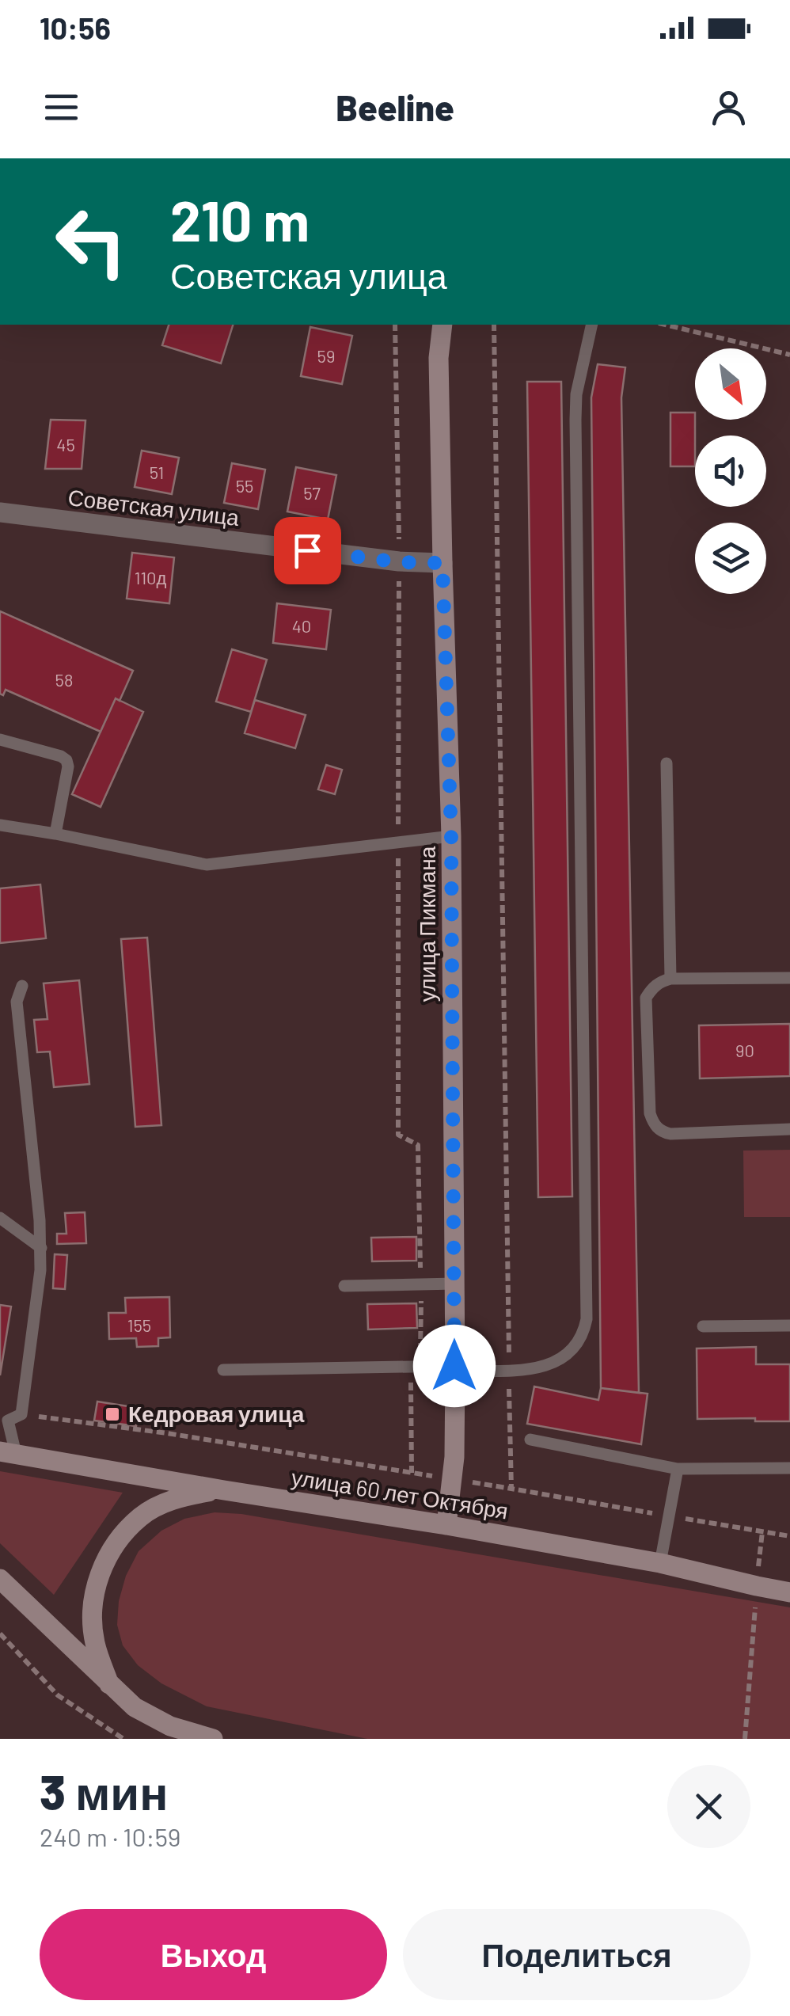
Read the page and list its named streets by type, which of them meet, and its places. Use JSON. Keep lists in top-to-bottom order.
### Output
{
  "streets": {
    "main road": ["улица Пикмана", "улица 60 лет Октября"],
    "street": ["Советская улица"]
  },
  "crossings": [
    ["Советская улица", "улица Пикмана"],
    ["улица Пикмана", "улица 60 лет Октября"]
  ],
  "places": {
    "transit": ["Кедровая улица"]
  },
  "house_numbers": [
    "59",
    "45",
    "51",
    "55",
    "57",
    "110д",
    "40",
    "58",
    "90",
    "155"
  ],
  "north": "bottom right",
  "page": {
    "status": "10:56",
    "header": "Beeline",
    "turn": ["210 m", "Советская улица"],
    "heading": ["3 мин", "240 m · 10:59"],
    "buttons": ["Выход", "Поделиться"]
  }
}
